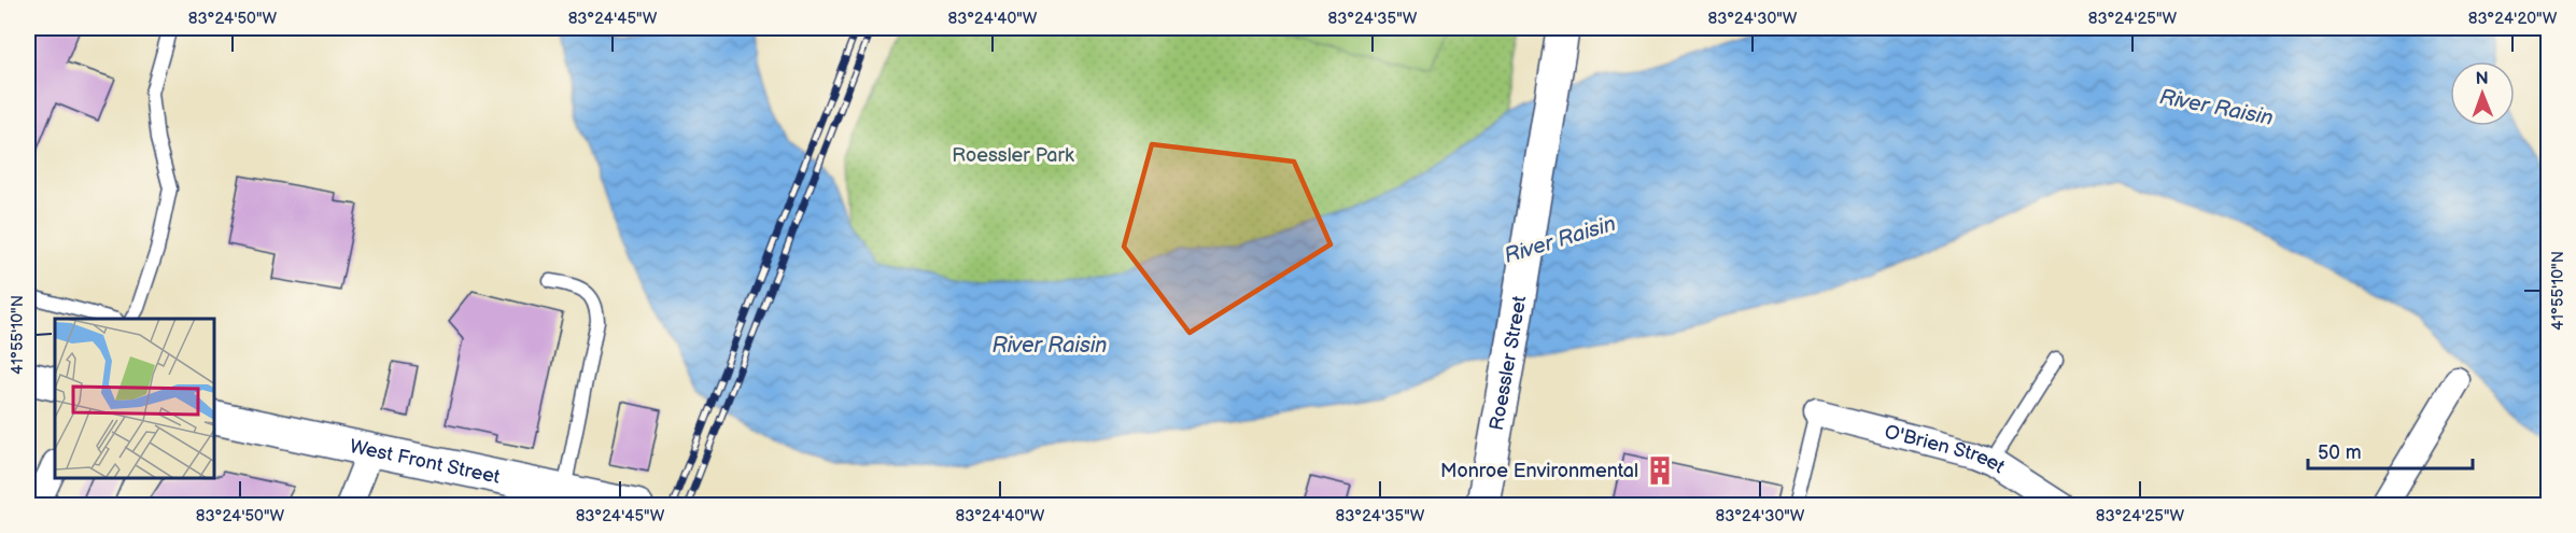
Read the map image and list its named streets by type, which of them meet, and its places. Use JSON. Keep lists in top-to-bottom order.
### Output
{
  "streets": {
    "street": ["Roessler Street", "O'Brien Street", "West Front Street"]
  },
  "water": ["River Raisin"],
  "parks": ["Roessler Park"],
  "places": {
    "building": ["Monroe Environmental"]
  },
  "scale_bar": "50 m",
  "north": "top",
  "coordinates": [
    "83°24'50\"W",
    "83°24'45\"W",
    "83°24'40\"W",
    "83°24'35\"W",
    "83°24'30\"W",
    "83°24'25\"W",
    "83°24'20\"W",
    "41°55'10\"N"
  ]
}
